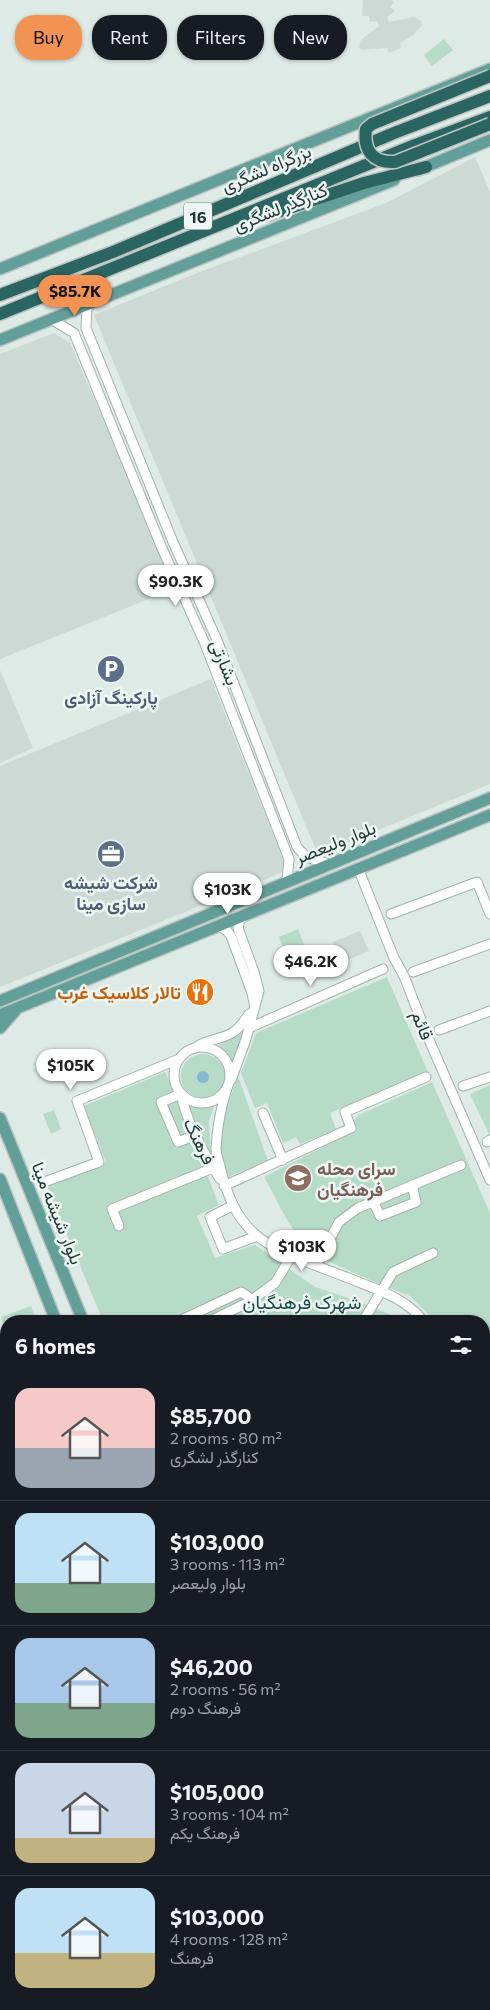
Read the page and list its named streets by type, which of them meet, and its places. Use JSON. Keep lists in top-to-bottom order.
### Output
{
  "streets": {
    "highway": ["بزرگراه لشگری", "16"],
    "main road": ["کنارگذر لشگری", "بلوار ولیعصر", "بلوار شیشه مینا"],
    "street": ["بشارتی", "قائم", "فرهنگ"]
  },
  "crossings": [
    ["کنارگذر لشگری", "بشارتی"],
    ["بشارتی", "بلوار ولیعصر"],
    ["بلوار ولیعصر", "قائم"]
  ],
  "districts": ["شهرک فرهنگیان"],
  "places": {
    "parking": ["پارکینگ آزادی"],
    "office": ["شرکت شیشه سازی مینا"],
    "restaurant": ["تالار کلاسیک غرب"],
    "school or university": ["سرای محله فرهنگیان"]
  },
  "page": {
    "chip": [
      "Buy",
      "Rent",
      "Filters",
      "New"
    ],
    "price": [
      "$85.7K",
      "$90.3K",
      "$103K",
      "$46.2K",
      "$105K",
      "$103K"
    ],
    "heading": "6 homes",
    "list": [
      {
        "name": "$85,700",
        "note": "2 rooms · 80 m² · کنارگذر لشگری"
      },
      {
        "name": "$103,000",
        "note": "3 rooms · 113 m² · بلوار ولیعصر"
      },
      {
        "name": "$46,200",
        "note": "2 rooms · 56 m² · فرهنگ دوم"
      },
      {
        "name": "$105,000",
        "note": "3 rooms · 104 m² · فرهنگ یکم"
      },
      {
        "name": "$103,000",
        "note": "4 rooms · 128 m² · فرهنگ"
      }
    ]
  }
}
